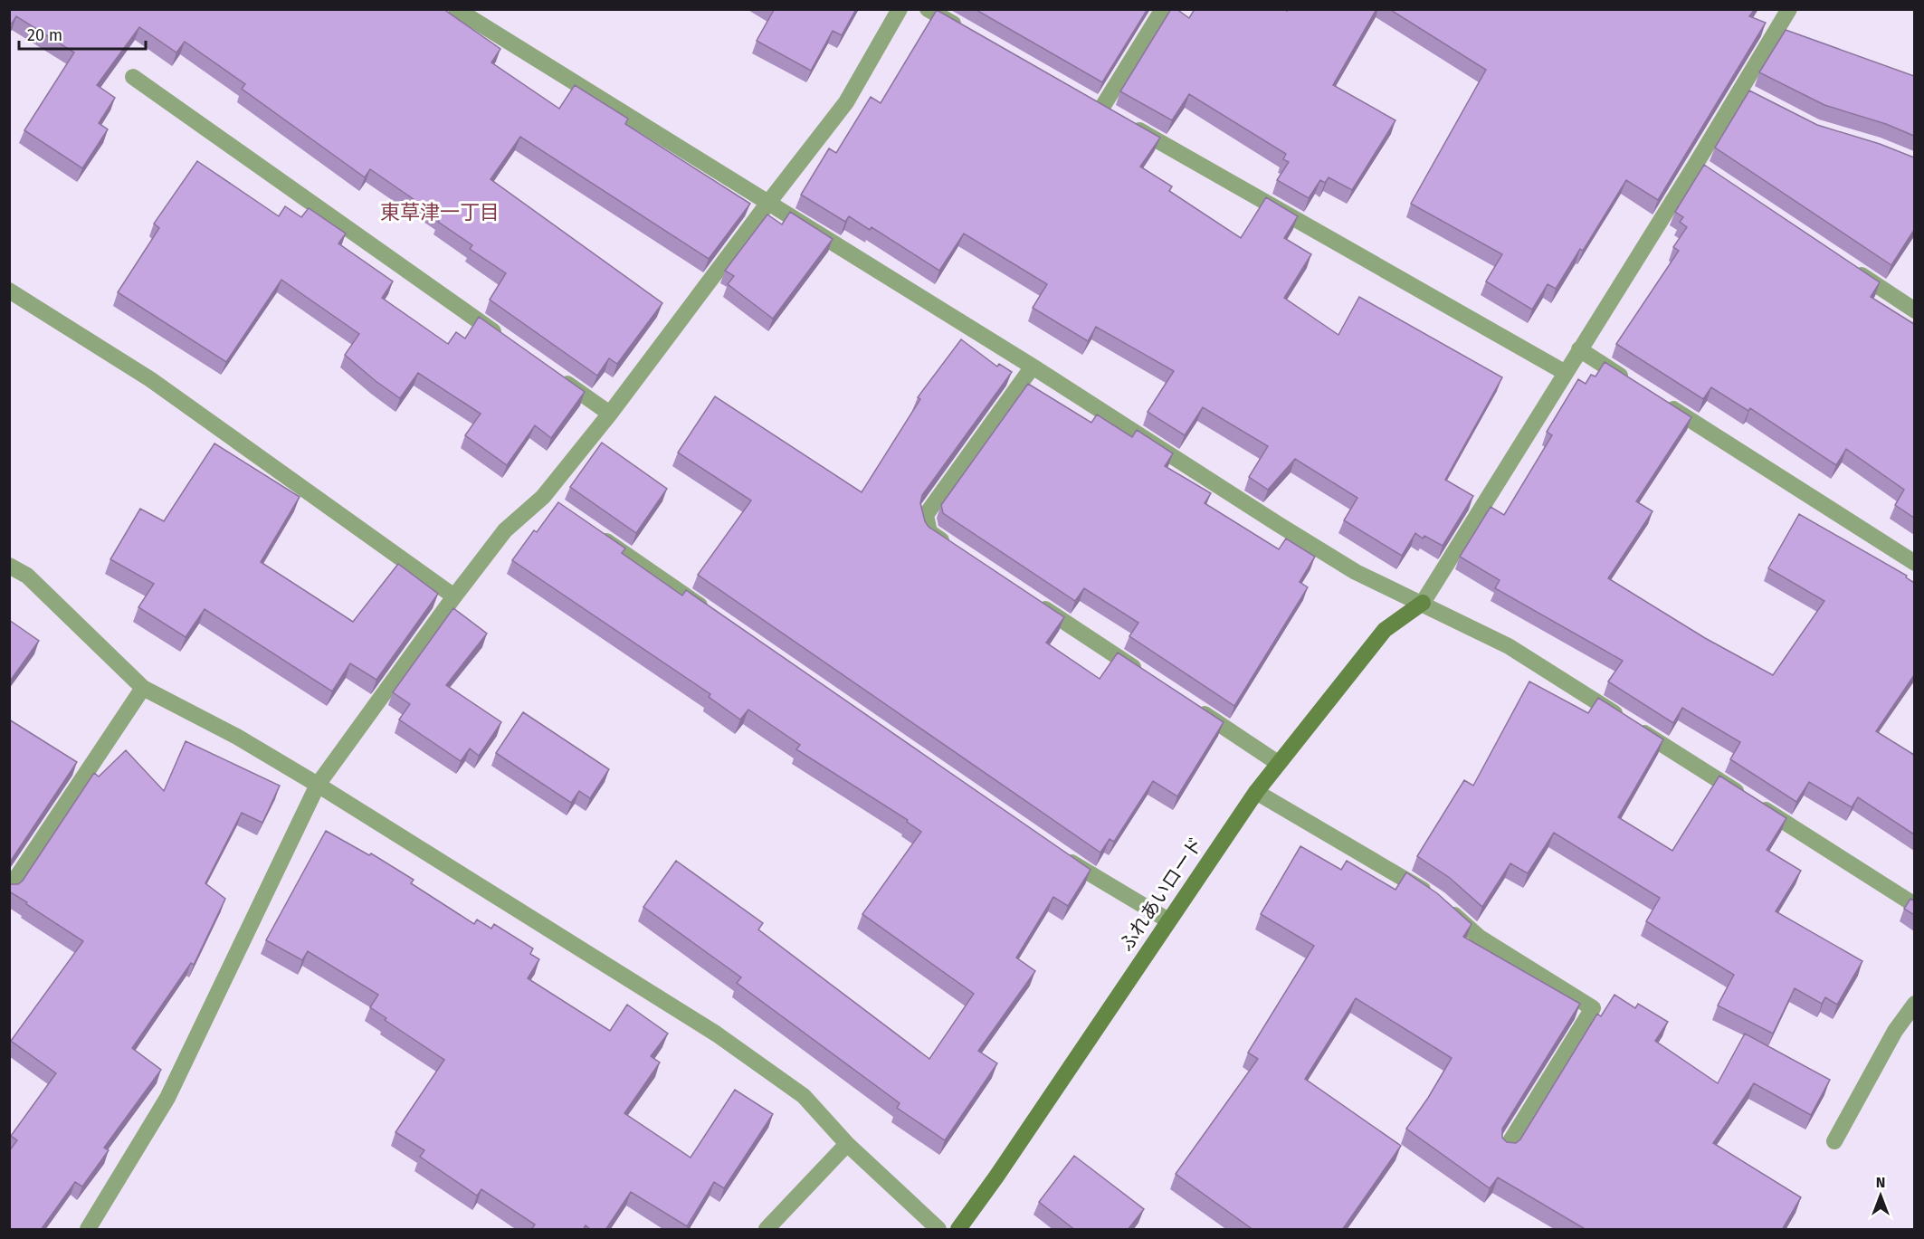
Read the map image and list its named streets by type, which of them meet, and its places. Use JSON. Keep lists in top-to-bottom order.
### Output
{
  "streets": {
    "street": ["ふれあいロード"]
  },
  "districts": ["東草津一丁目"],
  "scale_bar": "20 m",
  "north": "top"
}
